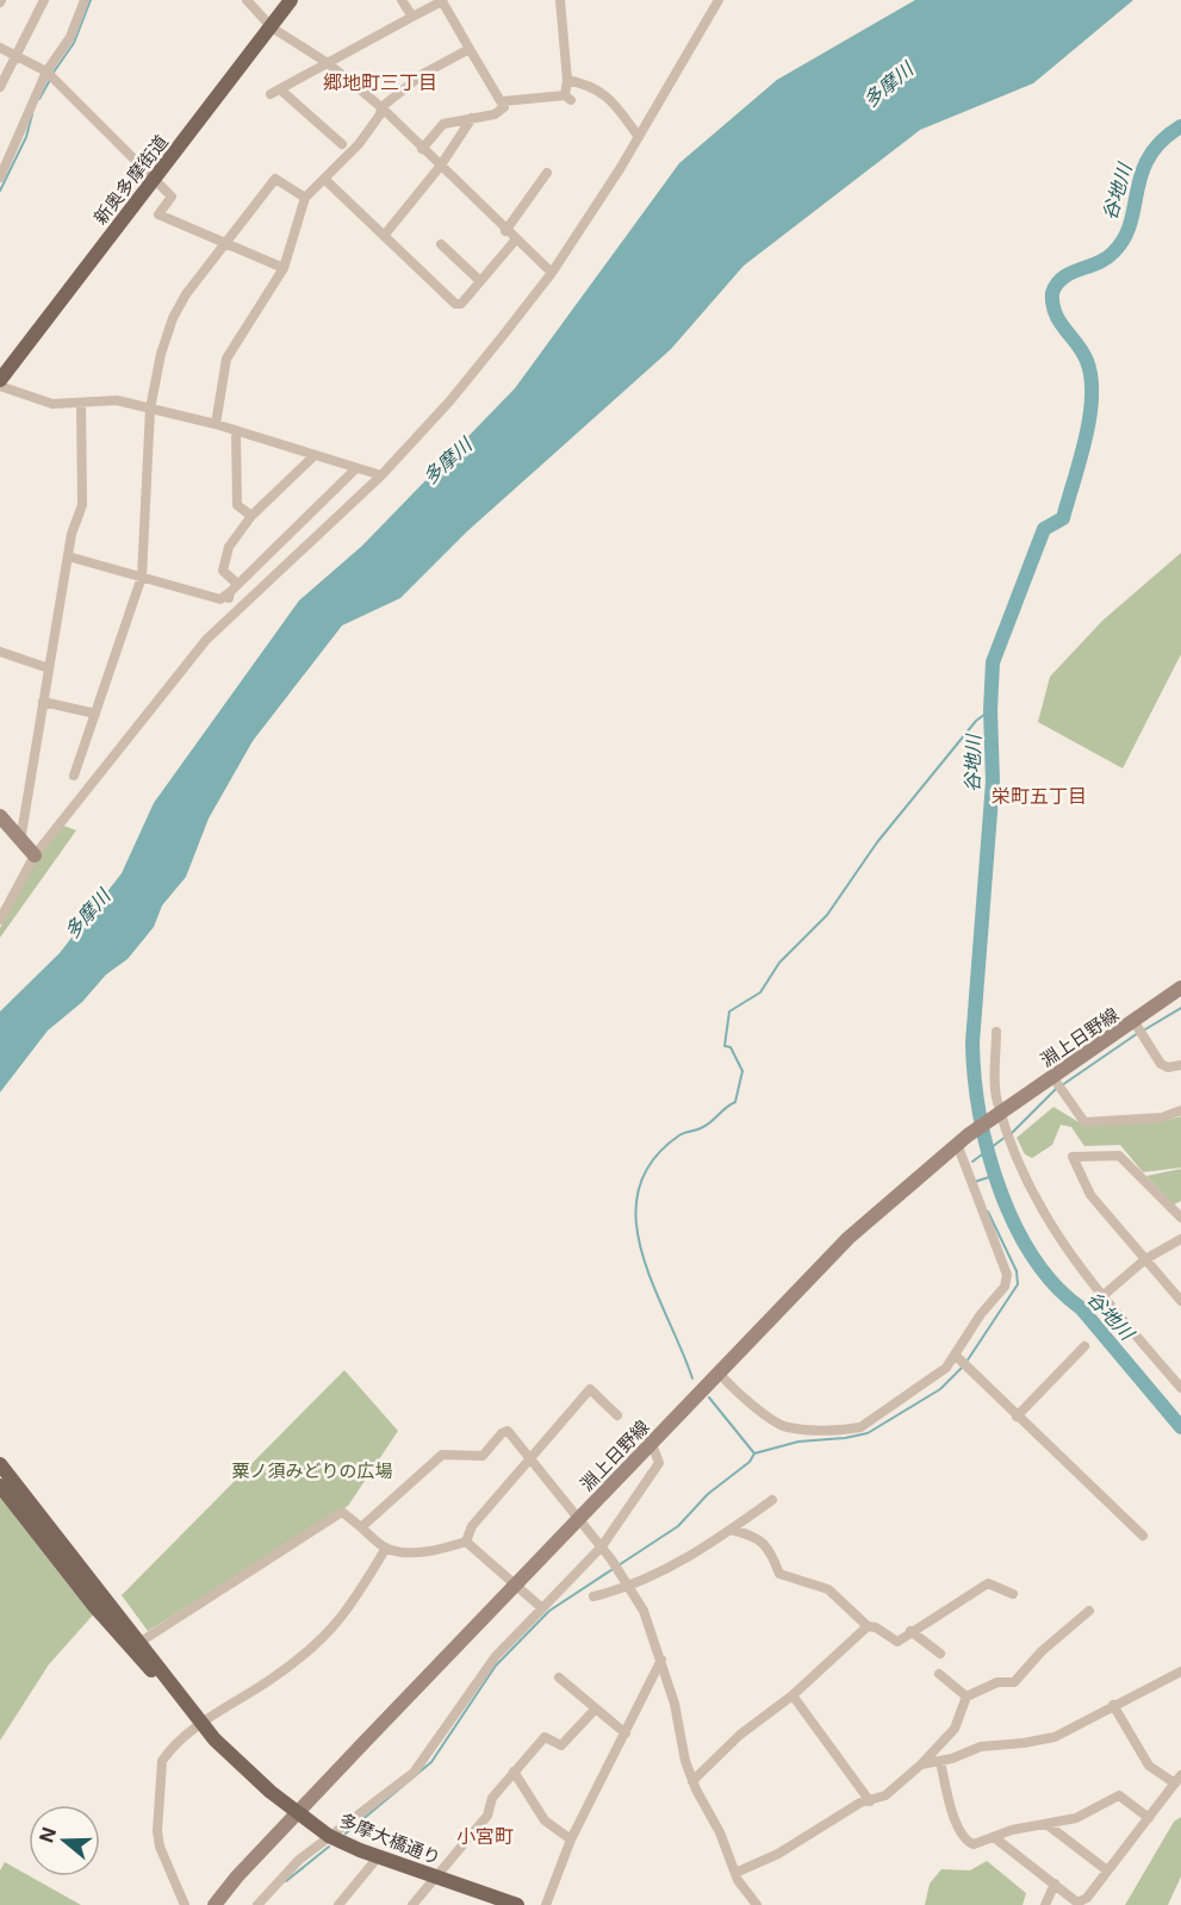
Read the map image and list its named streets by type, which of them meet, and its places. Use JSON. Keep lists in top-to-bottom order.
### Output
{
  "streets": {
    "main road": ["新奥多摩街道", "淵上日野線", "多摩大橋通り"]
  },
  "crossings": [
    ["淵上日野線", "多摩大橋通り"]
  ],
  "districts": ["郷地町三丁目", "栄町五丁目", "小宮町"],
  "water": ["多摩川", "谷地川"],
  "parks": ["粟ノ須みどりの広場"],
  "north": "left"
}
